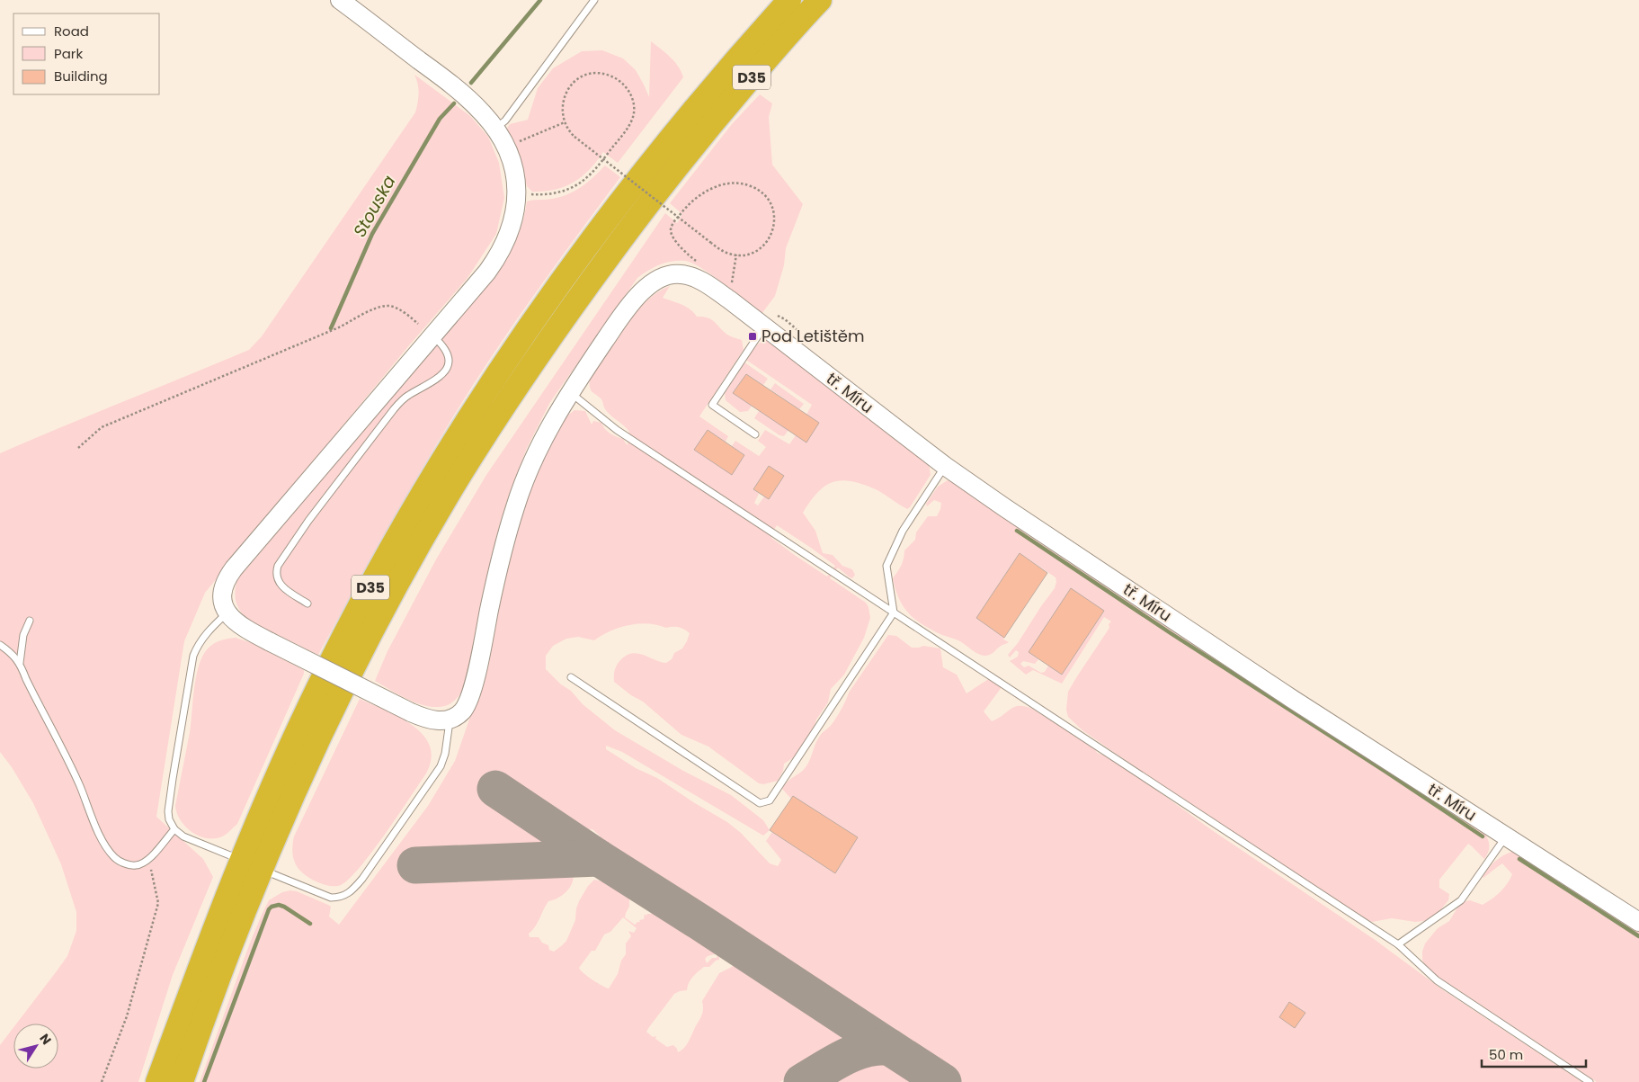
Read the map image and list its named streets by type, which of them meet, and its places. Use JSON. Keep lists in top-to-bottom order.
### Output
{
  "streets": {
    "highway": ["D35"],
    "main road": ["tř. Míru"]
  },
  "water": ["Stouska"],
  "places": {
    "transit": ["Pod Letištěm"]
  },
  "legend": ["Road", "Park", "Building"],
  "scale_bar": "50 m",
  "north": "top right"
}
